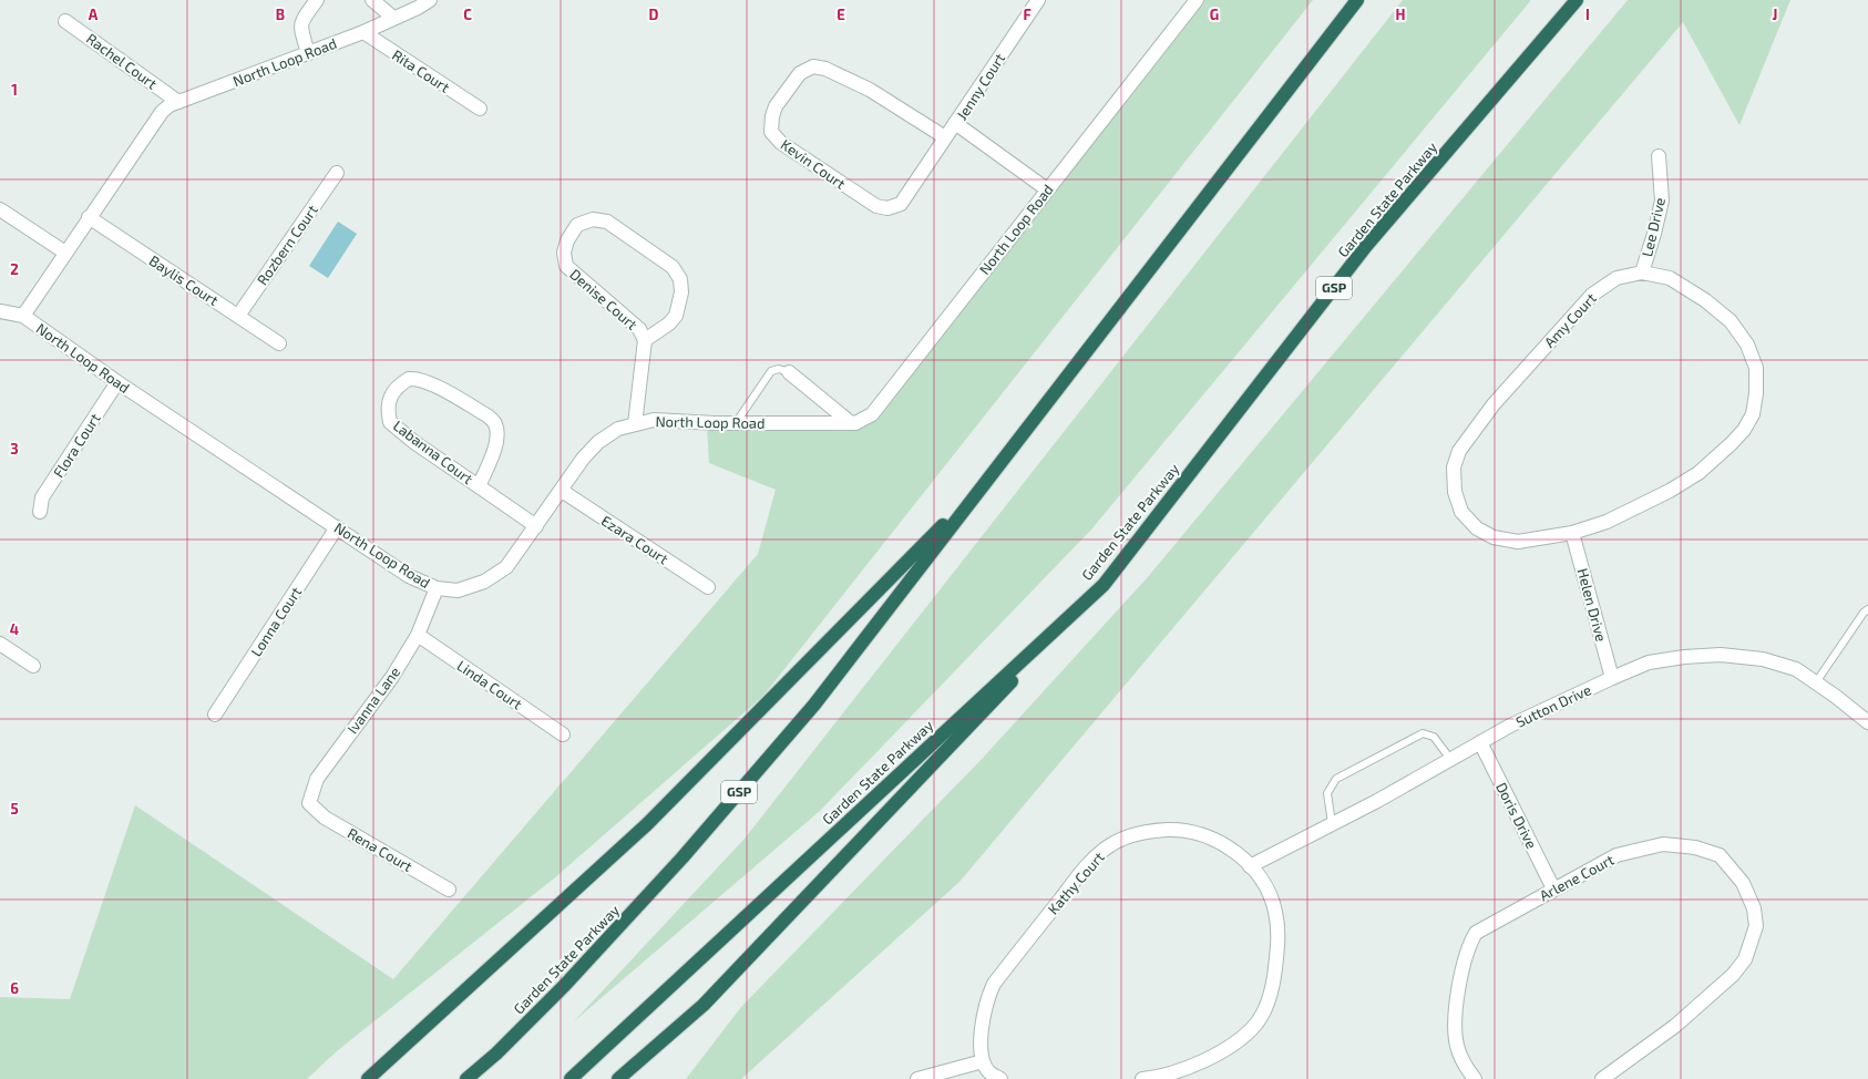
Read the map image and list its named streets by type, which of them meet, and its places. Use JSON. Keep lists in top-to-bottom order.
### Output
{
  "streets": {
    "highway": ["Garden State Parkway", "GSP"],
    "street": [
      "Rachel Court",
      "North Loop Road",
      "Rita Court",
      "Jenny Court",
      "Kevin Court",
      "Lee Drive",
      "Rozbern Court",
      "Baylis Court",
      "Denise Court",
      "Amy Court",
      "Flora Court",
      "Labanna Court",
      "Ezara Court",
      "Helen Drive",
      "Lonna Court",
      "Linda Court",
      "Ivanna Lane",
      "Sutton Drive",
      "Doris Drive",
      "Rena Court",
      "Arlene Court",
      "Kathy Court"
    ]
  },
  "crossings": [
    ["Rachel Court", "North Loop Road"],
    ["North Loop Road", "Rita Court"],
    ["North Loop Road", "Jenny Court"],
    ["North Loop Road", "Baylis Court"],
    ["North Loop Road", "Denise Court"],
    ["North Loop Road", "Flora Court"],
    ["North Loop Road", "Labanna Court"],
    ["North Loop Road", "Ezara Court"],
    ["North Loop Road", "Lonna Court"],
    ["North Loop Road", "Ivanna Lane"],
    ["Jenny Court", "Kevin Court"],
    ["Lee Drive", "Amy Court"],
    ["Rozbern Court", "Baylis Court"],
    ["Amy Court", "Helen Drive"],
    ["Helen Drive", "Sutton Drive"],
    ["Linda Court", "Ivanna Lane"],
    ["Ivanna Lane", "Rena Court"],
    ["Sutton Drive", "Doris Drive"],
    ["Sutton Drive", "Kathy Court"],
    ["Doris Drive", "Arlene Court"]
  ],
  "grid": {
    "columns": [
      "A",
      "B",
      "C",
      "D",
      "E",
      "F",
      "G",
      "H",
      "I",
      "J"
    ],
    "rows": [
      "1",
      "2",
      "3",
      "4",
      "5",
      "6"
    ]
  }
}
